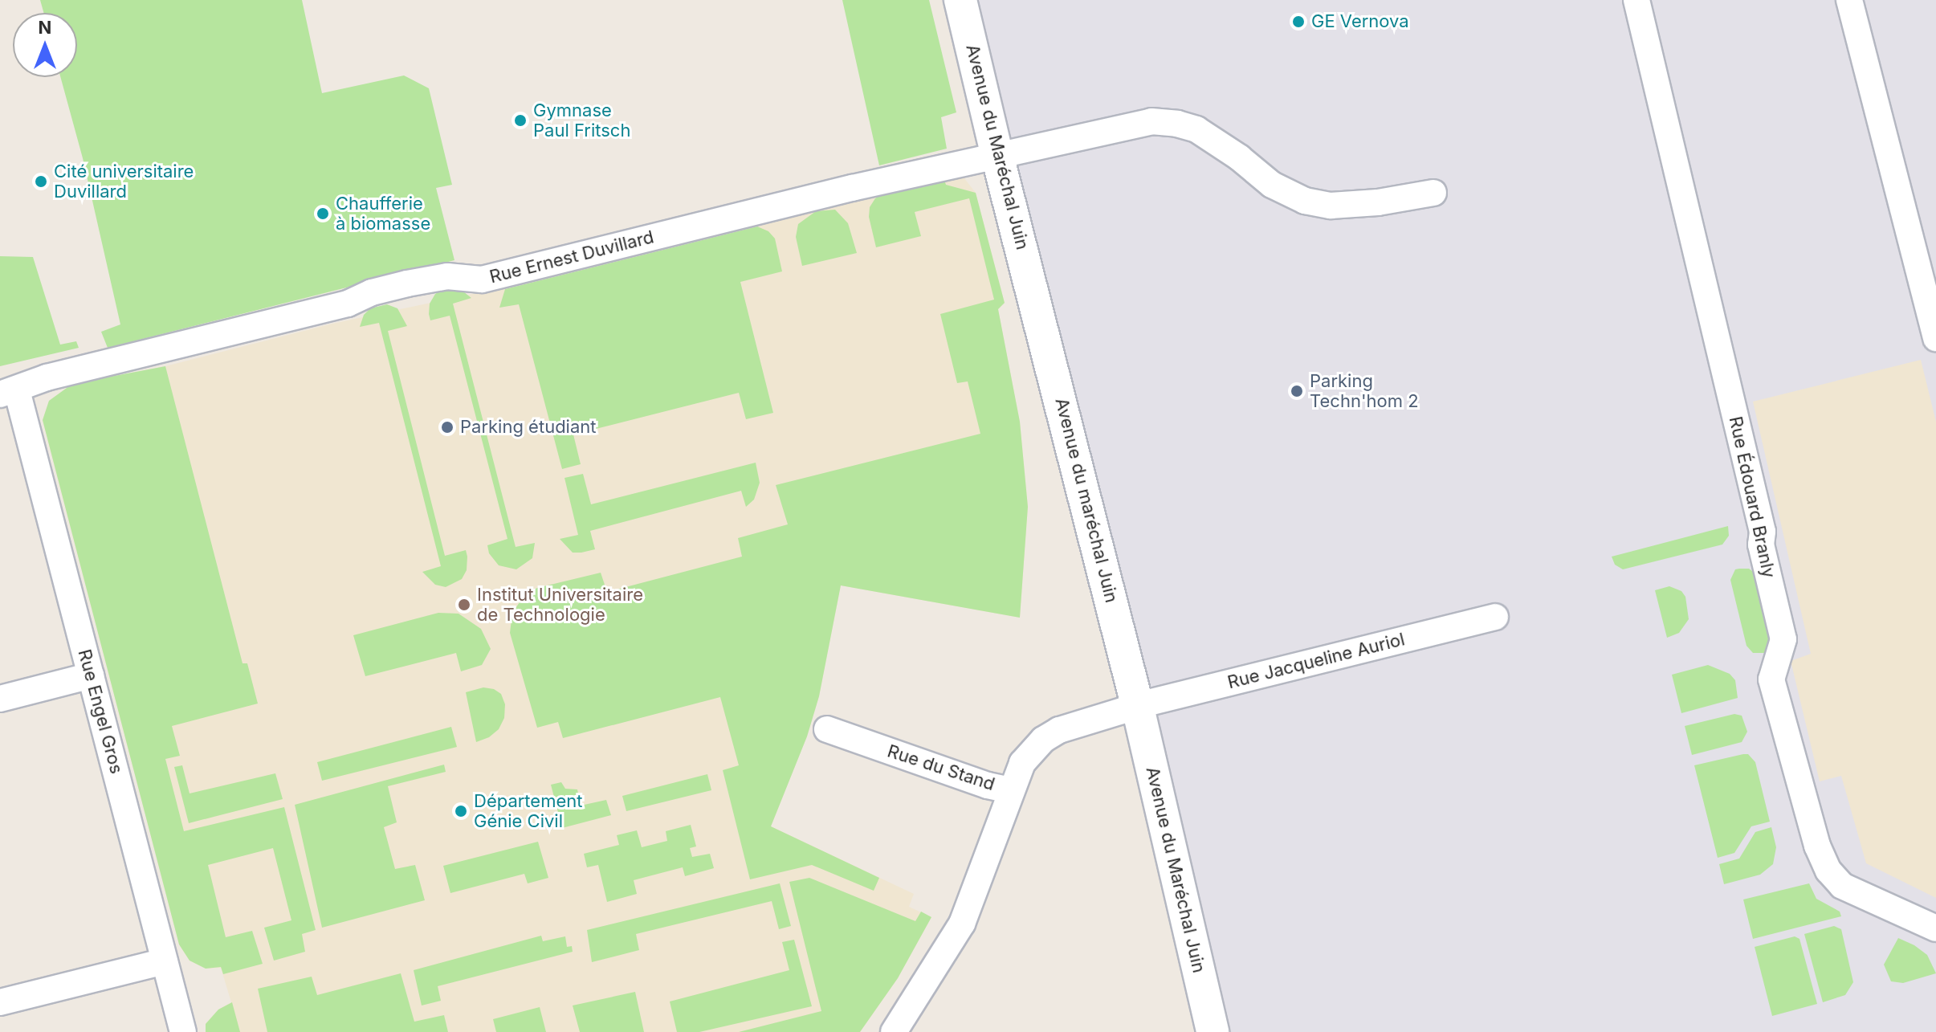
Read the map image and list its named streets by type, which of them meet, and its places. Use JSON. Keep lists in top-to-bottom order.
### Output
{
  "streets": {
    "street": [
      "Avenue du Maréchal Juin",
      "Rue Ernest Duvillard",
      "Rue Édouard Branly",
      "Avenue du maréchal Juin",
      "Rue Jacqueline Auriol",
      "Rue Engel Gros",
      "Rue du Stand"
    ]
  },
  "crossings": [
    ["Avenue du Maréchal Juin", "Rue Ernest Duvillard"],
    ["Avenue du Maréchal Juin", "Avenue du maréchal Juin"],
    ["Avenue du Maréchal Juin", "Rue Jacqueline Auriol"],
    ["Avenue du Maréchal Juin", "Rue du Stand"],
    ["Rue Ernest Duvillard", "Rue Engel Gros"],
    ["Avenue du maréchal Juin", "Rue Jacqueline Auriol"],
    ["Avenue du maréchal Juin", "Rue du Stand"],
    ["Rue Jacqueline Auriol", "Rue du Stand"]
  ],
  "places": [
    "GE Vernova",
    "Gymnase Paul Fritsch",
    "Cité universitaire Duvillard",
    "Chaufferie à biomasse",
    "Parking Techn'hom 2",
    "Parking étudiant",
    "Institut Universitaire de Technologie",
    "Département Génie Civil"
  ],
  "north": "top"
}
